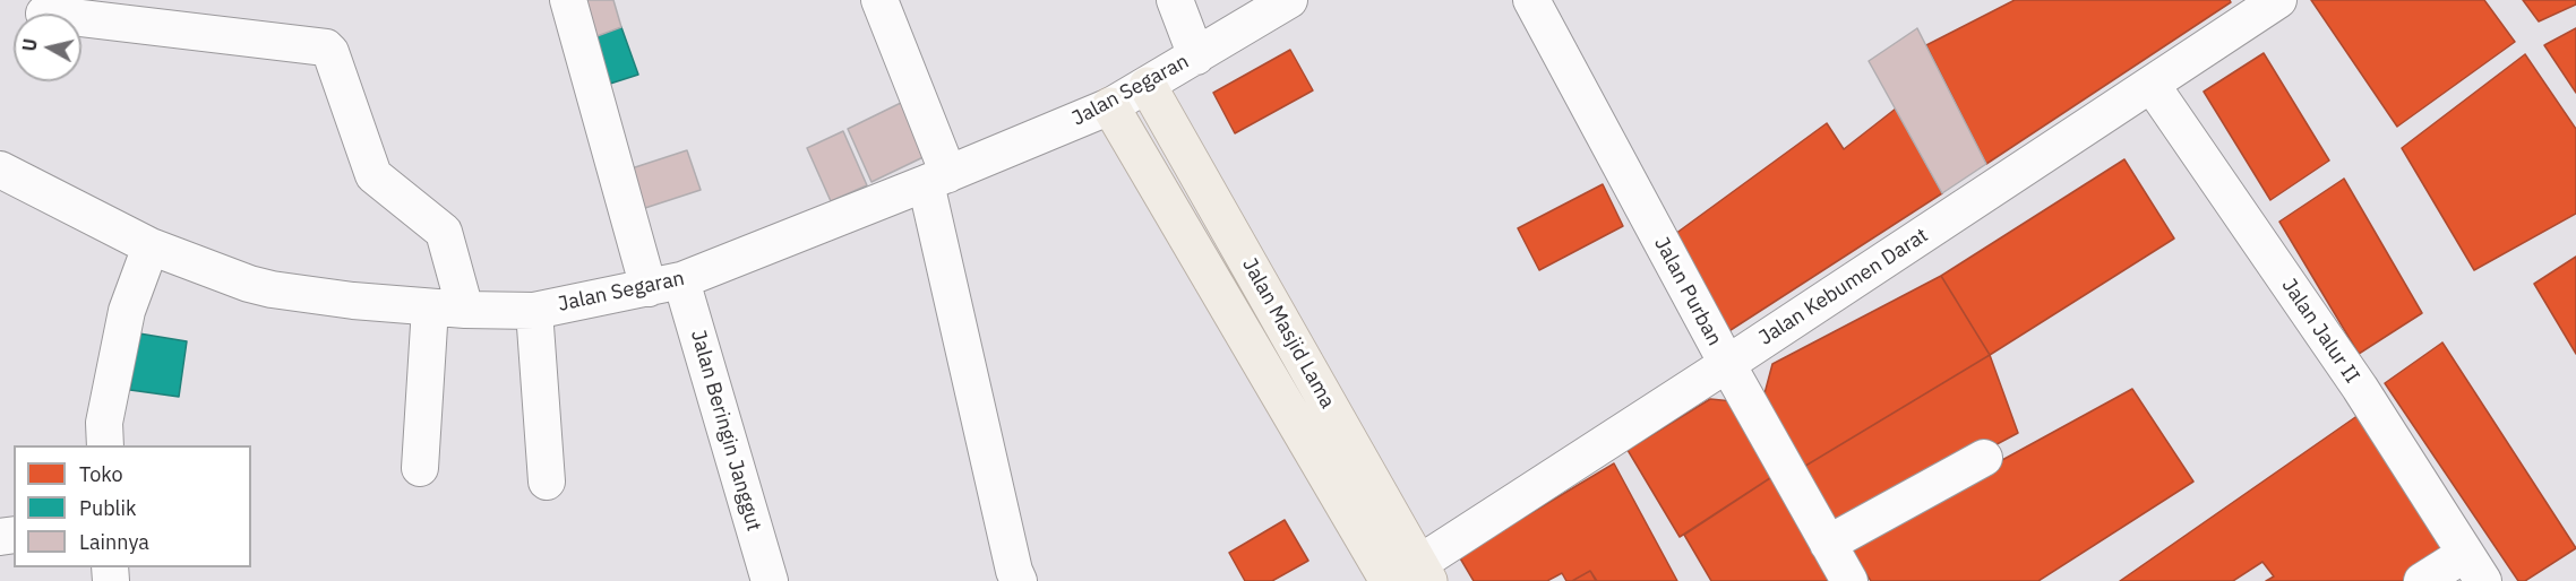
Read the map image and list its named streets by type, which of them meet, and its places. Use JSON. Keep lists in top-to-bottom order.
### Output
{
  "streets": {
    "main road": ["Jalan Masjid Lama"],
    "street": [
      "Jalan Segaran",
      "Jalan Kebumen Darat",
      "Jalan Purban",
      "Jalan Jalur II",
      "Jalan Beringin Janggut"
    ]
  },
  "crossings": [
    ["Jalan Segaran", "Jalan Masjid Lama"],
    ["Jalan Segaran", "Jalan Beringin Janggut"],
    ["Jalan Kebumen Darat", "Jalan Purban"],
    ["Jalan Kebumen Darat", "Jalan Jalur II"],
    ["Jalan Kebumen Darat", "Jalan Masjid Lama"]
  ],
  "legend": ["Toko", "Publik", "Lainnya"],
  "north": "left"
}
